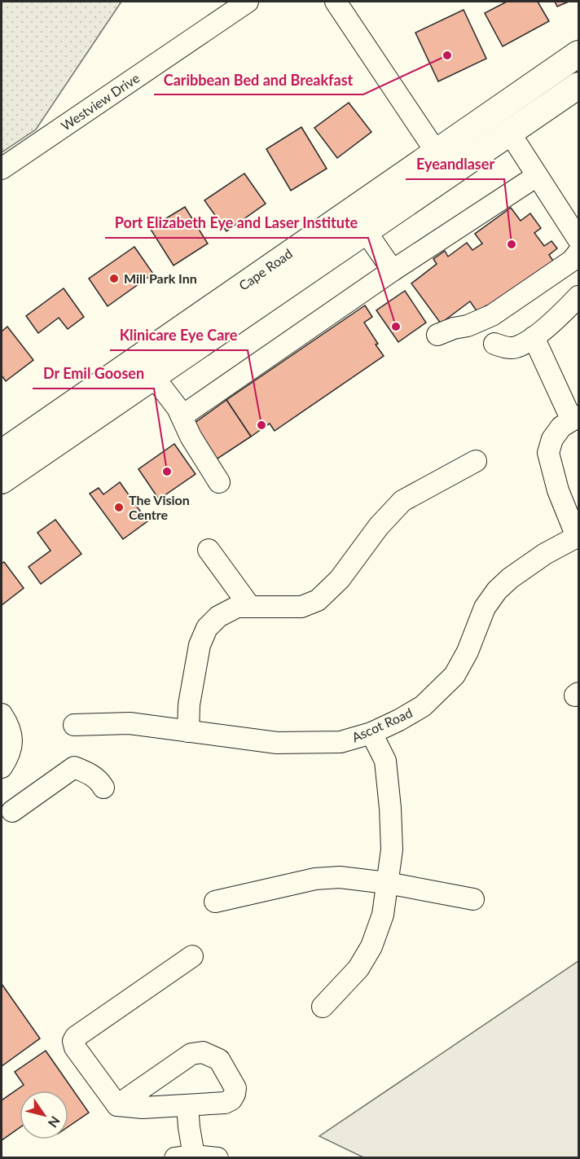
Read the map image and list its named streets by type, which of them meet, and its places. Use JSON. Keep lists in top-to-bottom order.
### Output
{
  "streets": {
    "main road": ["Cape Road"],
    "street": ["Westview Drive", "Ascot Road"]
  },
  "places": [
    "Caribbean Bed and Breakfast",
    "Eyeandlaser",
    "Mill Park Inn",
    "Port Elizabeth Eye and Laser Institute",
    "Klinicare Eye Care",
    "Dr Emil Goosen",
    "The Vision Centre"
  ],
  "north": "bottom right"
}
